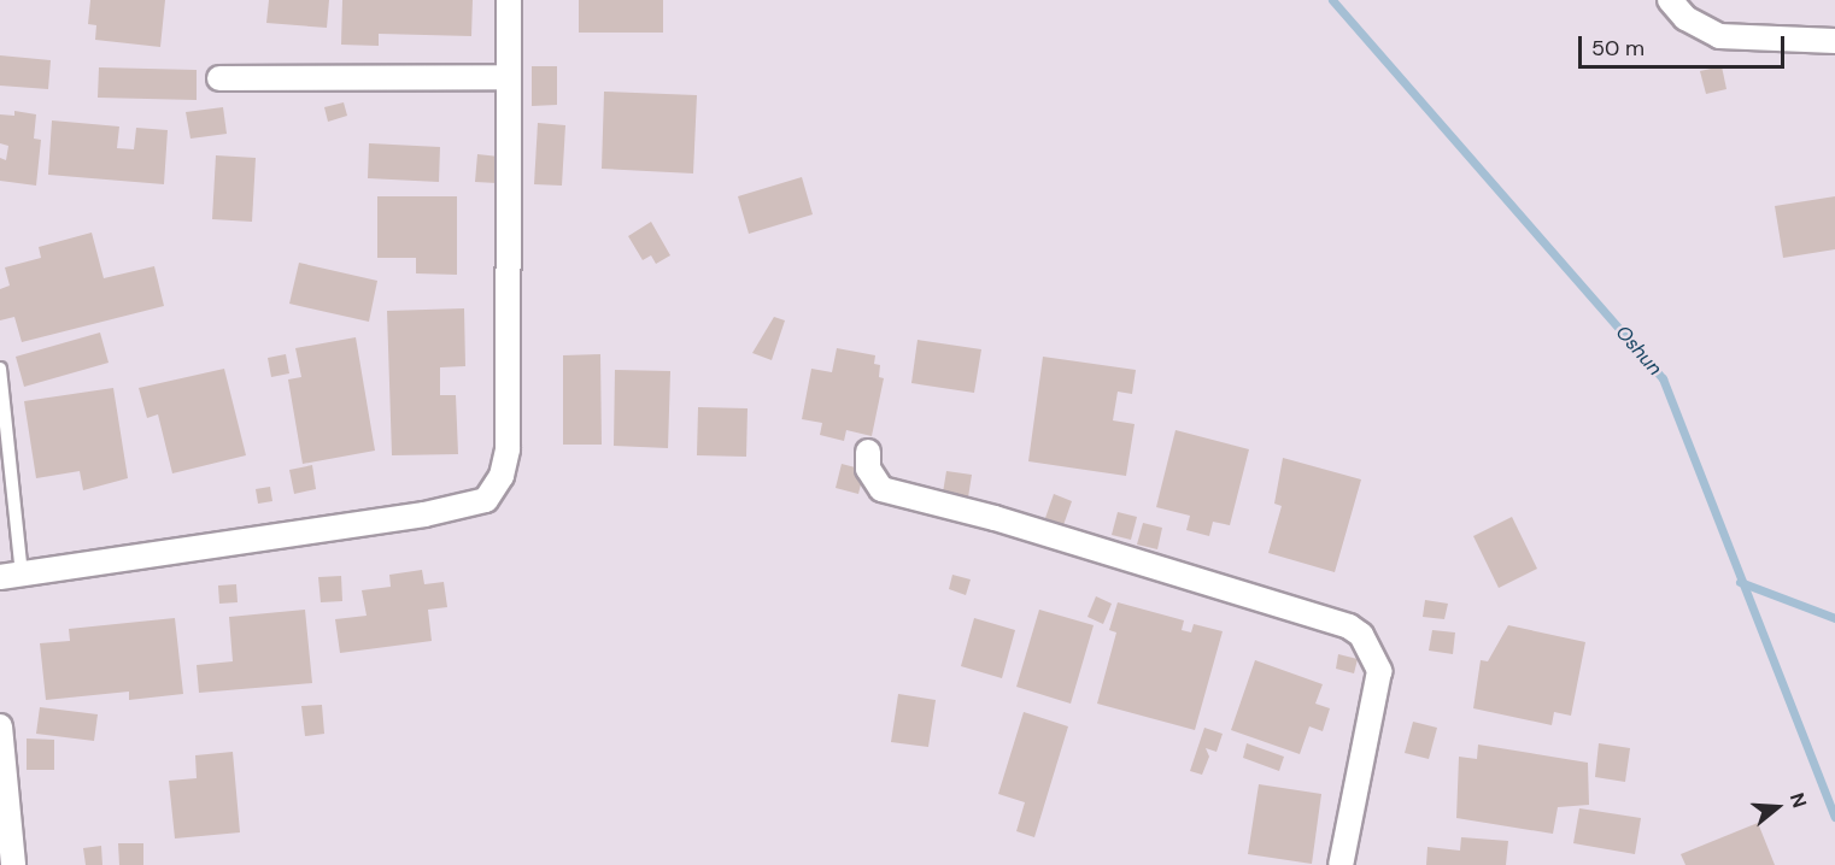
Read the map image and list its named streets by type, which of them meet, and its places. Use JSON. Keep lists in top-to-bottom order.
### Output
{
  "water": ["Oshun"],
  "scale_bar": "50 m",
  "north": "right"
}
